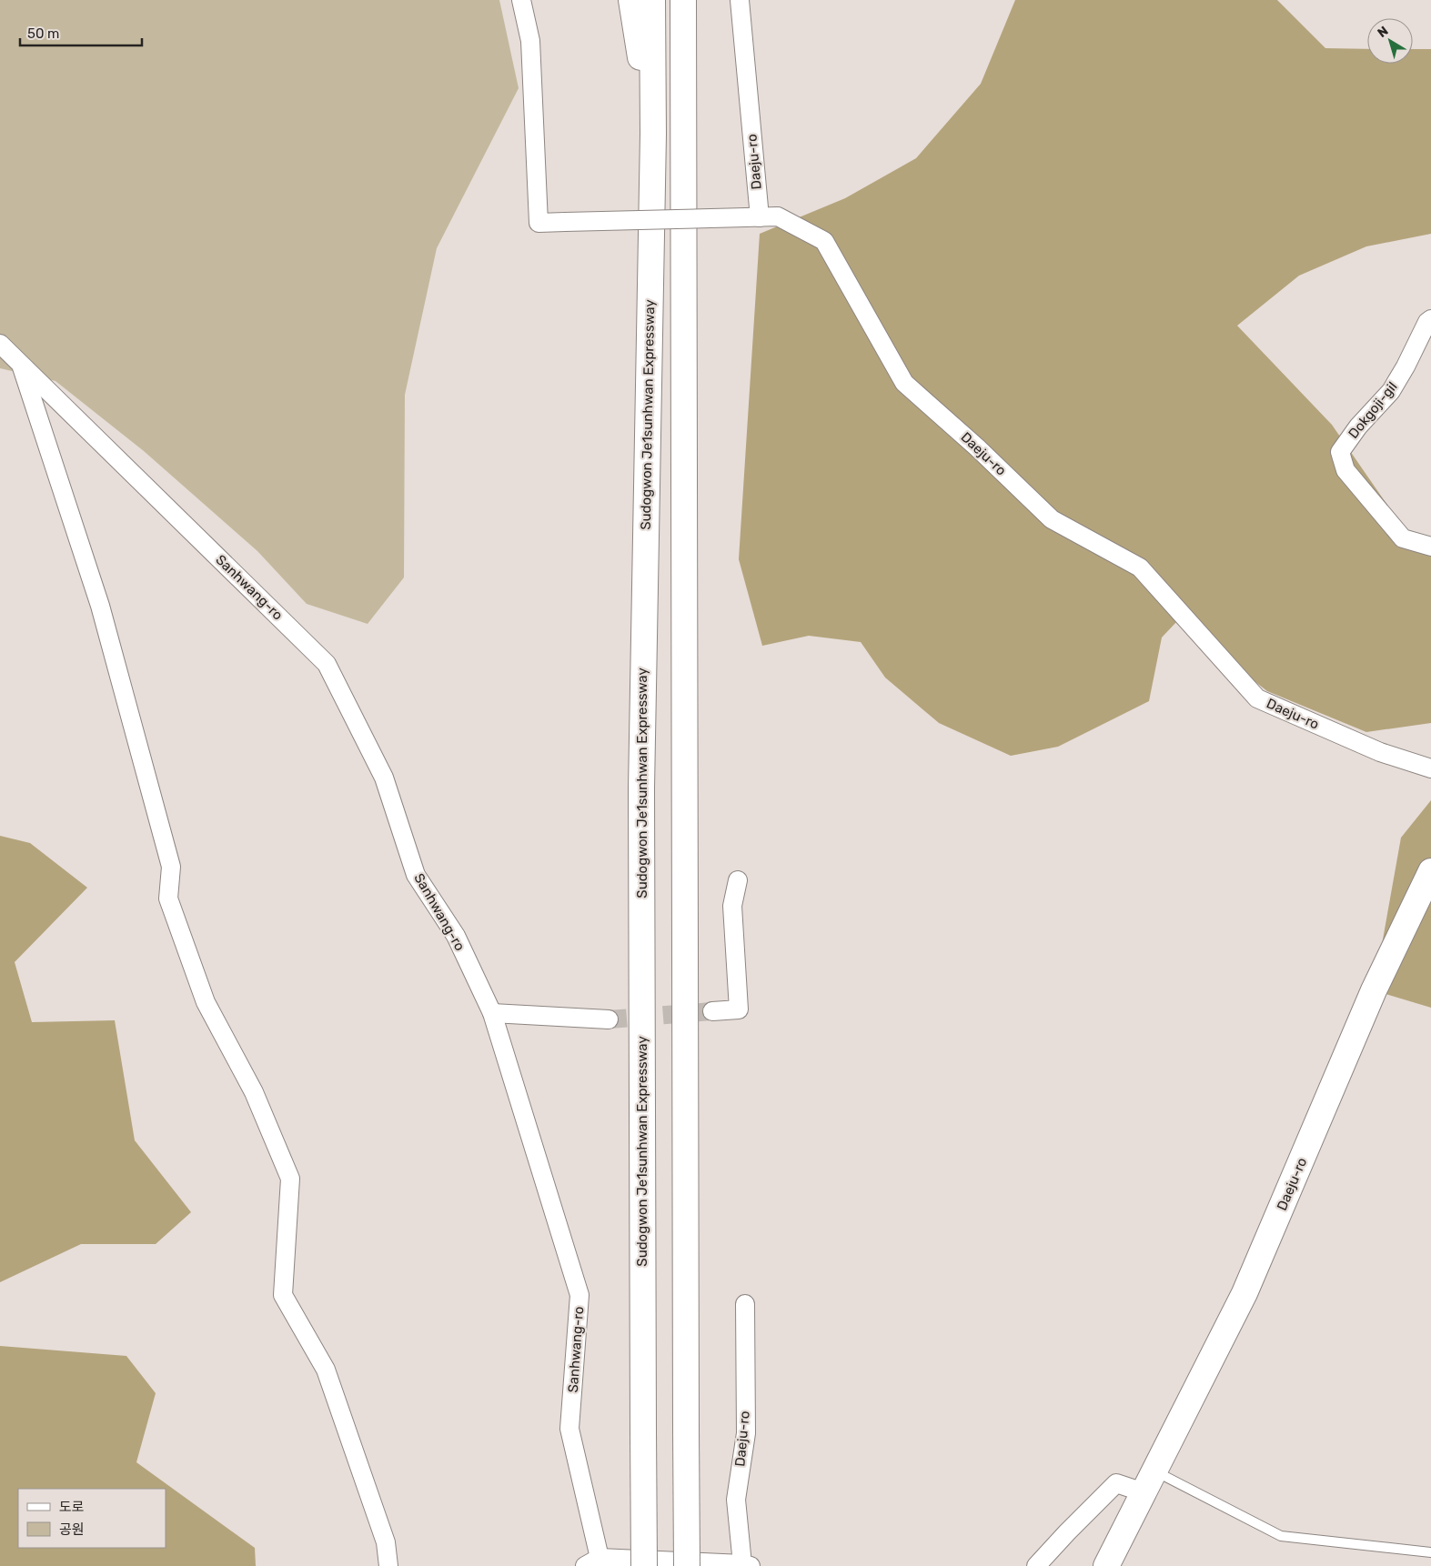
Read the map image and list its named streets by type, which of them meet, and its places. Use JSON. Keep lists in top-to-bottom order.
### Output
{
  "streets": {
    "main road": ["Daeju-ro", "Sudogwon Je1sunhwan Expressway"],
    "street": ["Dokgoji-gil", "Sanhwang-ro"]
  },
  "legend": ["도로", "공원"],
  "scale_bar": "50 m",
  "north": "top left"
}
